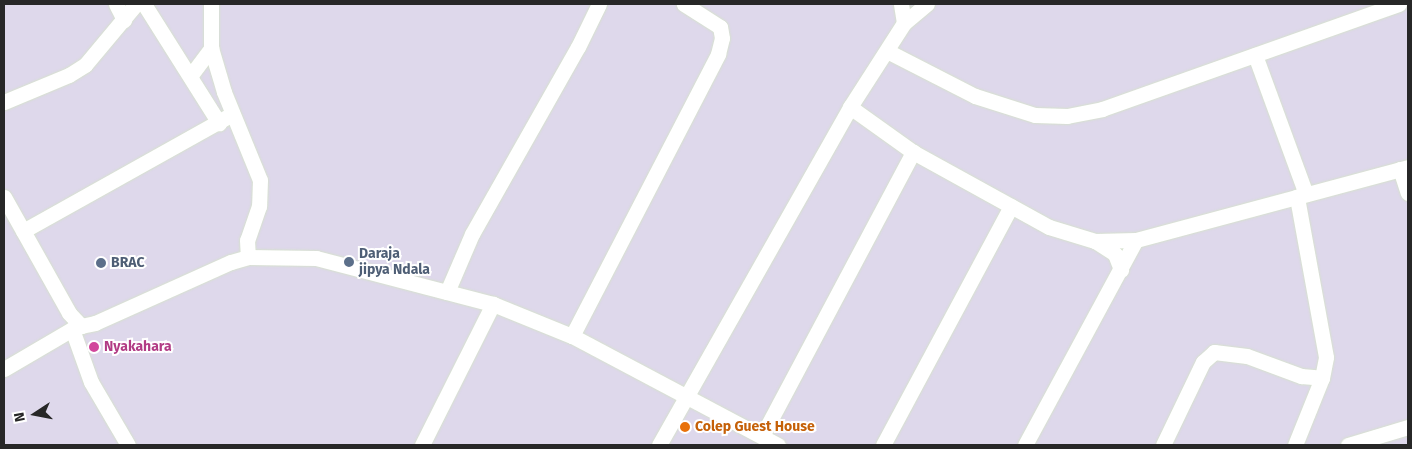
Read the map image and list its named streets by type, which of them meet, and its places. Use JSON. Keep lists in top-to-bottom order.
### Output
{
  "places": [
    "Daraja jipya Ndala",
    "BRAC",
    "Nyakahara",
    "Colep Guest House"
  ],
  "north": "left"
}
